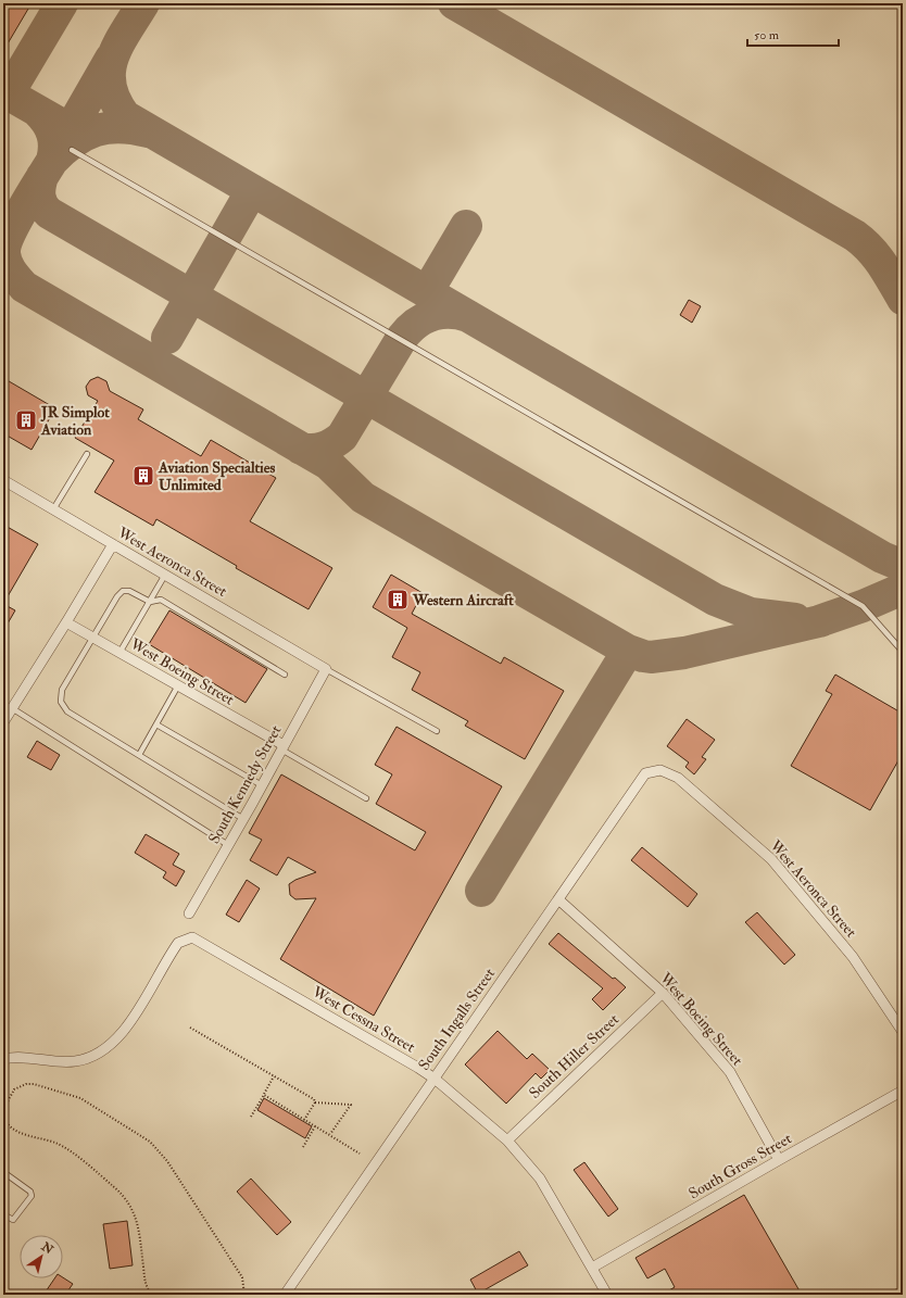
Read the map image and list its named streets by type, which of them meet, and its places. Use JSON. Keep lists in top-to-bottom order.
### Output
{
  "streets": {
    "street": [
      "West Aeronca Street",
      "West Boeing Street",
      "South Kennedy Street",
      "West Cessna Street",
      "South Ingalls Street",
      "South Hiller Street",
      "South Gross Street"
    ]
  },
  "crossings": [
    ["West Aeronca Street", "South Kennedy Street"],
    ["West Aeronca Street", "South Ingalls Street"],
    ["West Boeing Street", "South Kennedy Street"],
    ["West Boeing Street", "South Ingalls Street"],
    ["West Boeing Street", "South Hiller Street"],
    ["West Boeing Street", "South Gross Street"],
    ["West Cessna Street", "South Ingalls Street"],
    ["West Cessna Street", "South Hiller Street"],
    ["West Cessna Street", "South Gross Street"]
  ],
  "places": {
    "building": ["JR Simplot Aviation", "Aviation Specialties Unlimited", "Western Aircraft"]
  },
  "scale_bar": "50 m",
  "north": "top right"
}
